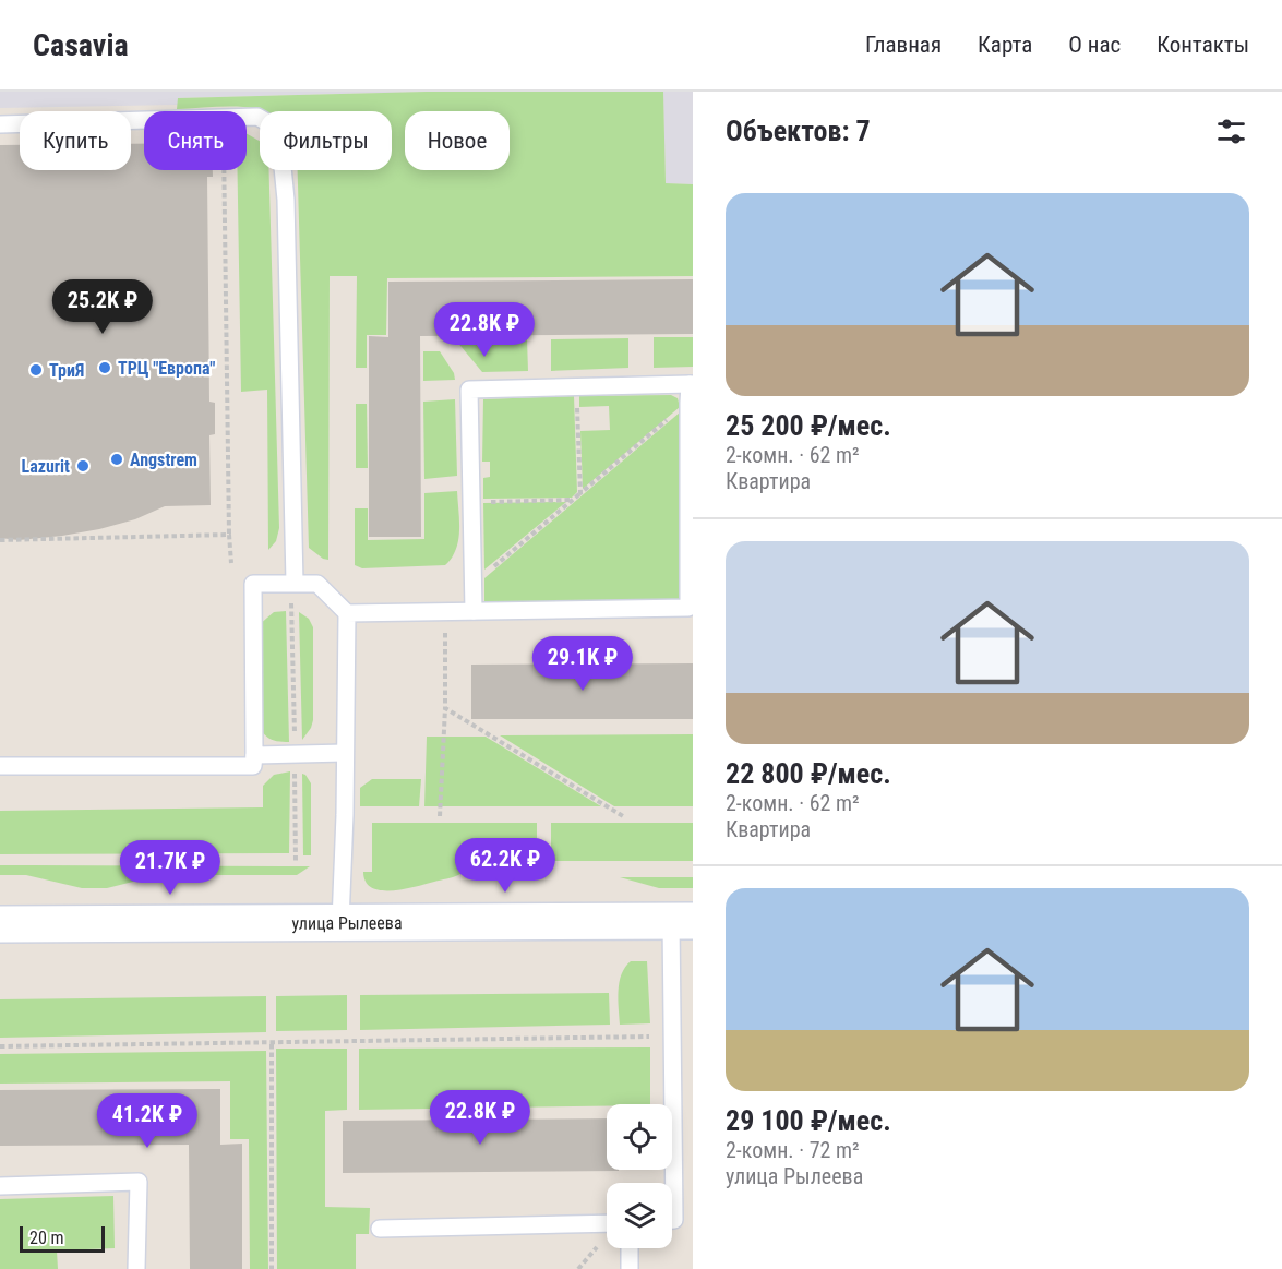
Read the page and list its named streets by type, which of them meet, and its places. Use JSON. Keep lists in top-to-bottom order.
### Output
{
  "streets": {
    "main road": ["улица Рылеева"]
  },
  "places": [
    "ТРЦ \"Европа\"",
    "ТриЯ",
    "Angstrem",
    "Lazurit"
  ],
  "scale_bar": "20 m",
  "page": {
    "header": "Casavia",
    "nav": [
      "Главная",
      "Карта",
      "О нас",
      "Контакты"
    ],
    "heading": "Объектов: 7",
    "chip": [
      "Купить",
      "Снять",
      "Фильтры",
      "Новое"
    ],
    "list": [
      {
        "name": "25 200 ₽/мес.",
        "note": "2-комн. · 62 m² · Квартира"
      },
      {
        "name": "22 800 ₽/мес.",
        "note": "2-комн. · 62 m² · Квартира"
      },
      {
        "name": "29 100 ₽/мес.",
        "note": "2-комн. · 72 m² · улица Рылеева"
      }
    ],
    "price": [
      "25.2K ₽",
      "22.8K ₽",
      "29.1K ₽",
      "62.2K ₽",
      "21.7K ₽",
      "22.8K ₽",
      "41.2K ₽"
    ],
    "scale": "20 m"
  }
}
